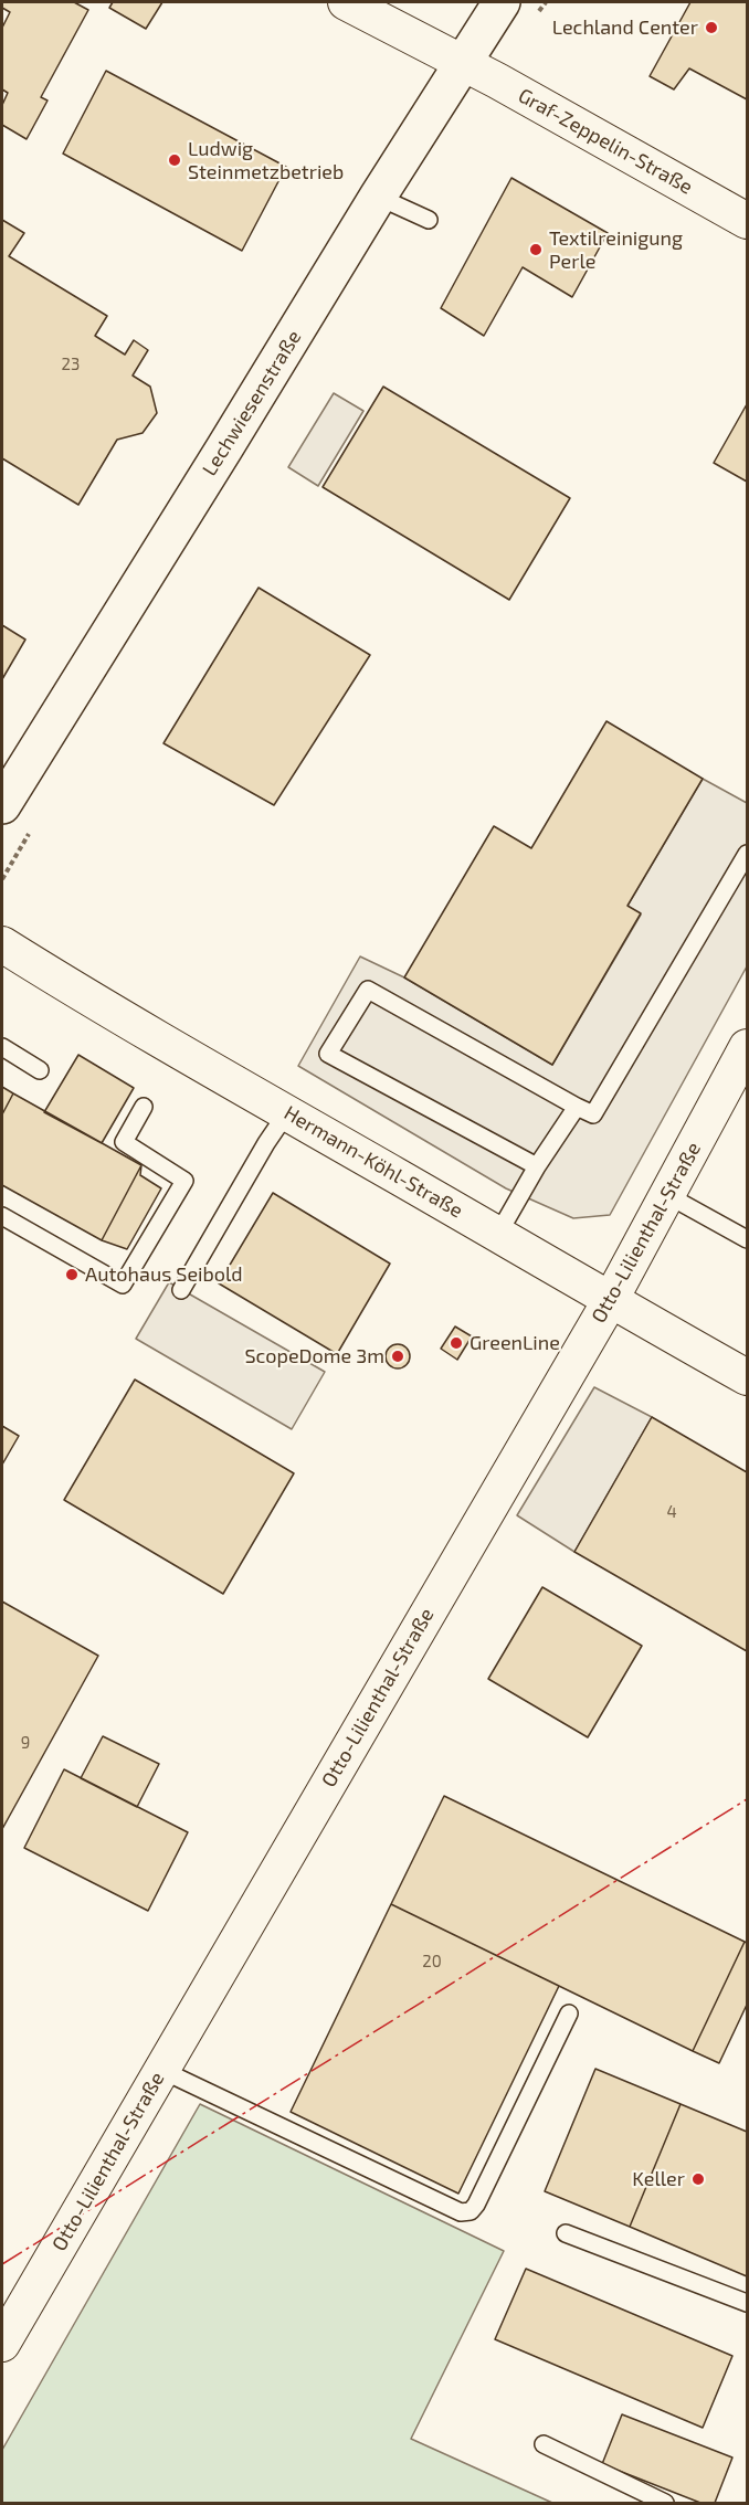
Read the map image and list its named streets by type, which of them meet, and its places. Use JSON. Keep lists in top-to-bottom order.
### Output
{
  "streets": {
    "street": [
      "Graf-Zeppelin-Straße",
      "Lechwiesenstraße",
      "Hermann-Köhl-Straße",
      "Otto-Lilienthal-Straße"
    ]
  },
  "crossings": [
    ["Graf-Zeppelin-Straße", "Lechwiesenstraße"],
    ["Hermann-Köhl-Straße", "Otto-Lilienthal-Straße"]
  ],
  "places": [
    "Lechland Center",
    "Ludwig Steinmetzbetrieb",
    "Textilreinigung Perle",
    "Autohaus Seibold",
    "GreenLine",
    "ScopeDome 3m",
    "Keller"
  ],
  "house_numbers": [
    "23",
    "4",
    "9",
    "20"
  ]
}
